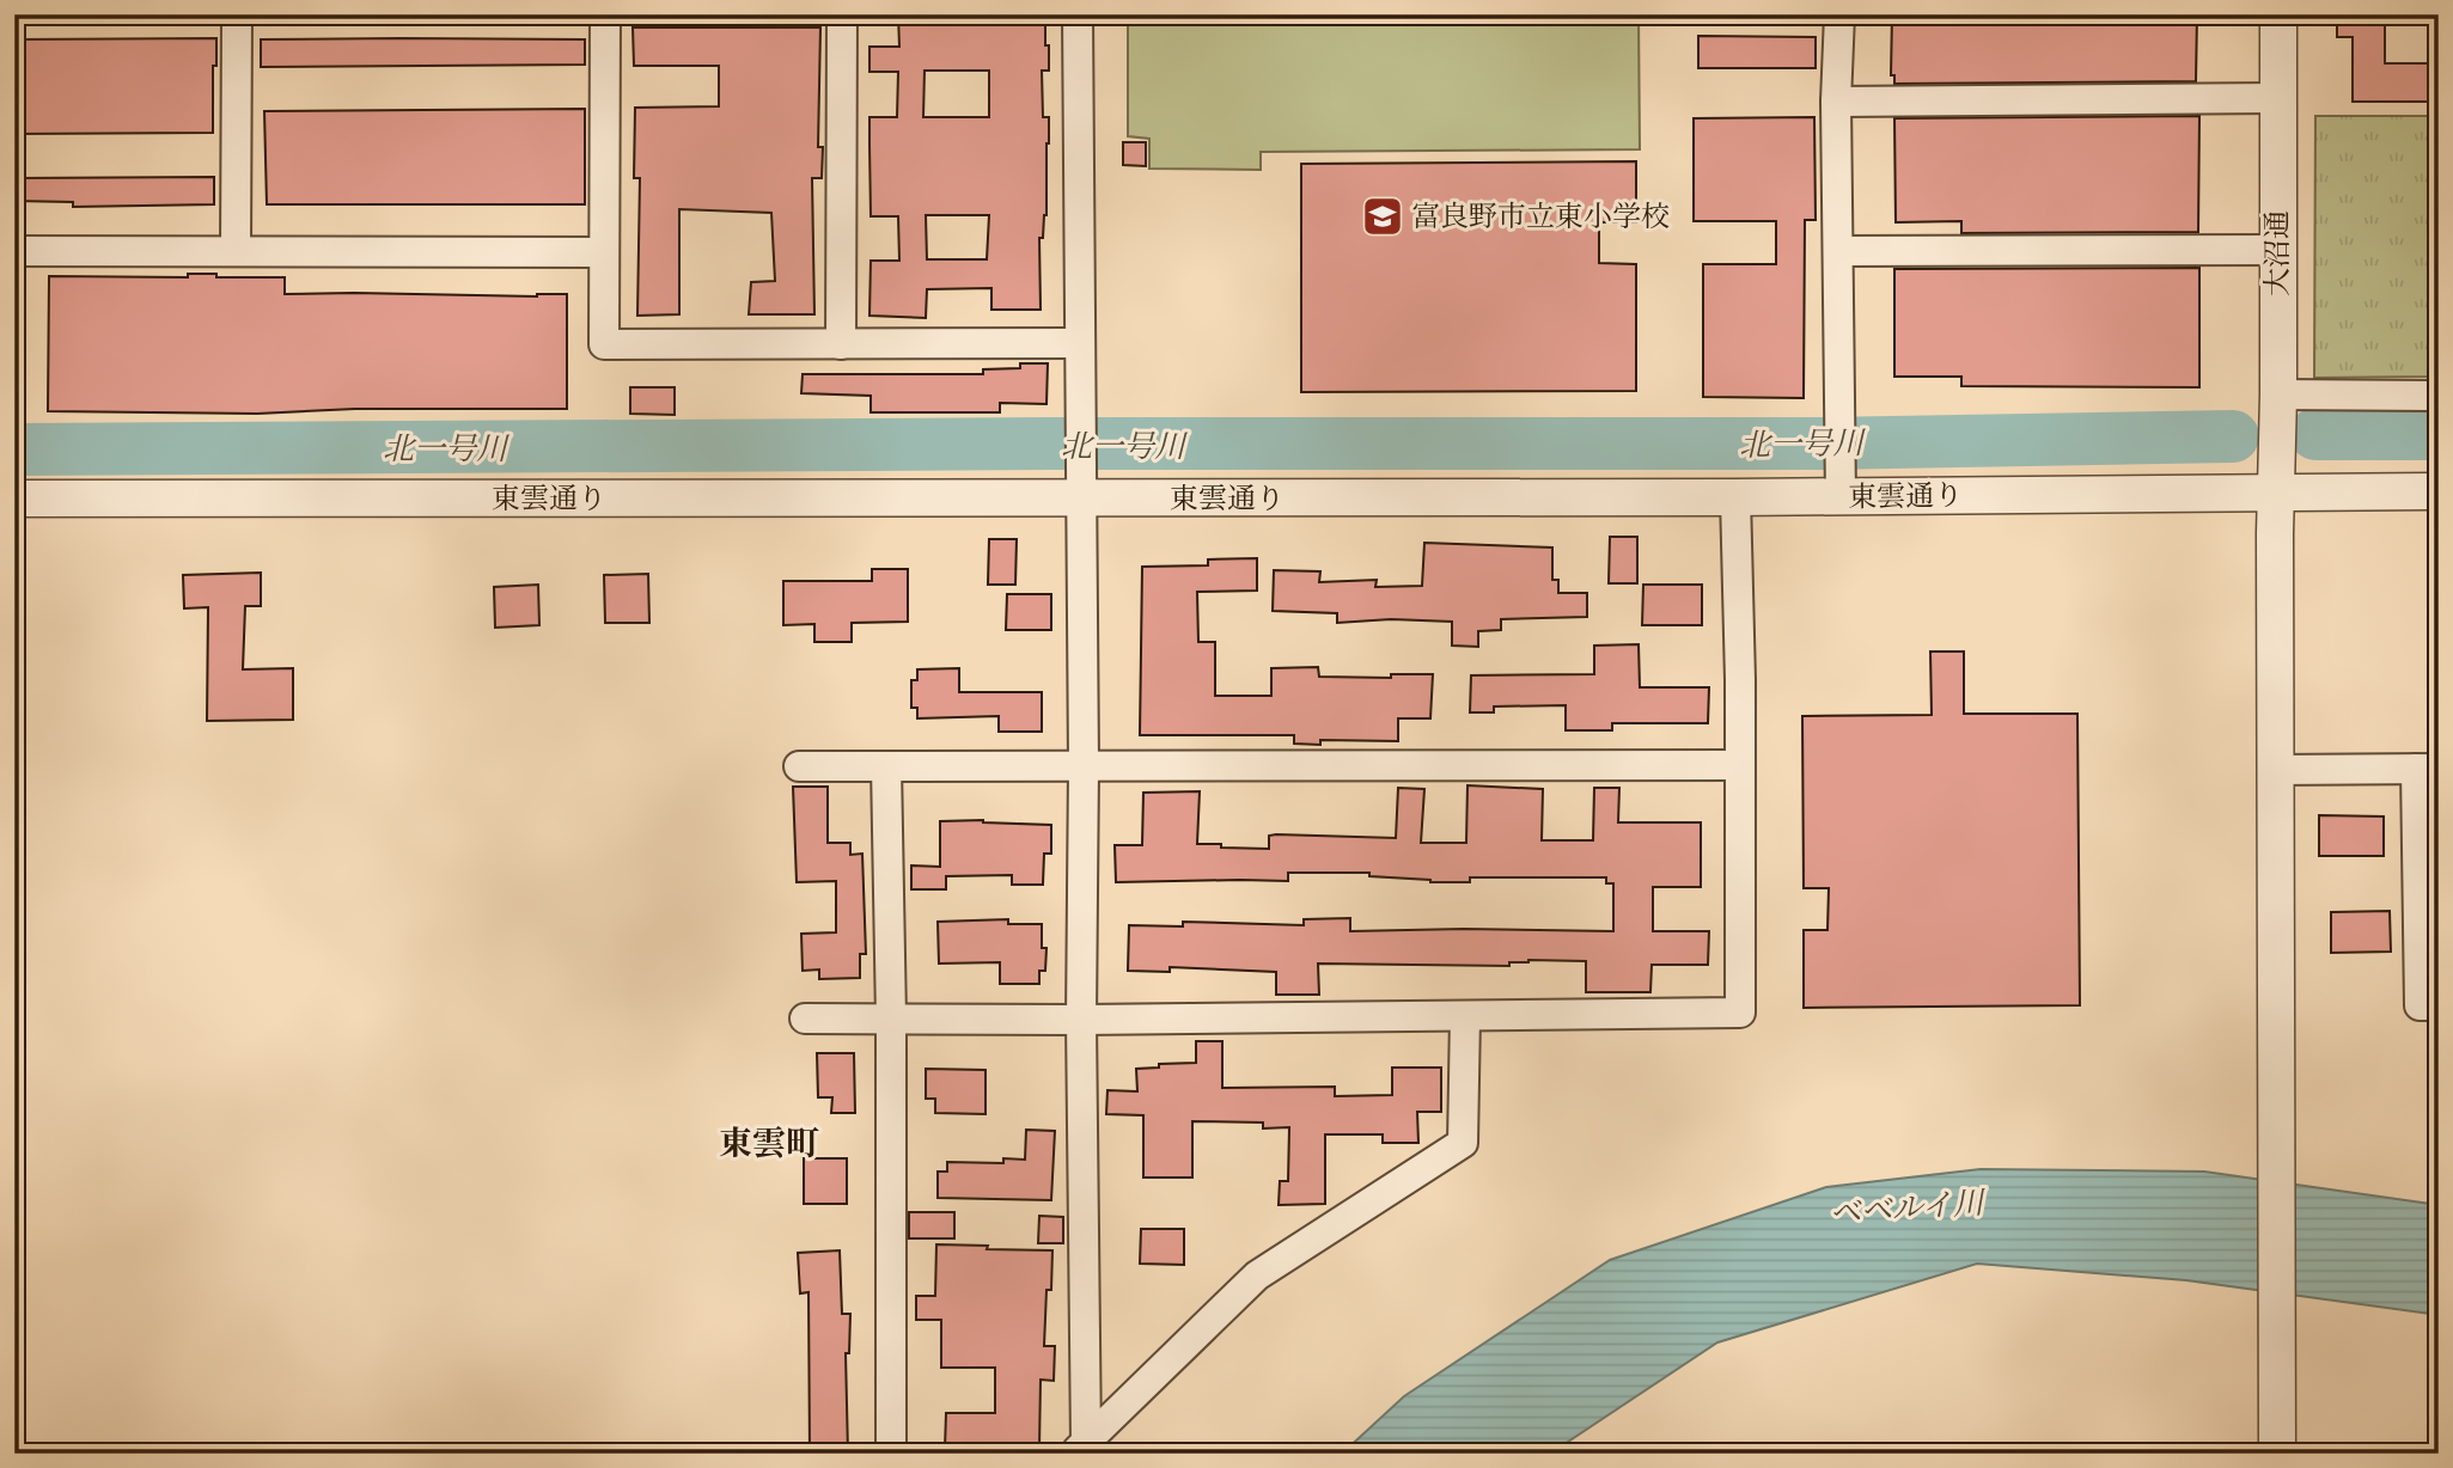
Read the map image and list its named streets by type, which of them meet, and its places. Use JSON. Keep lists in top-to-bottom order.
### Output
{
  "streets": {
    "street": ["大沼通", "東雲通り"]
  },
  "crossings": [
    ["大沼通", "東雲通り"]
  ],
  "districts": ["東雲町"],
  "water": ["北一号川", "ベベルイ川"],
  "places": {
    "school or university": ["富良野市立東小学校"]
  }
}
